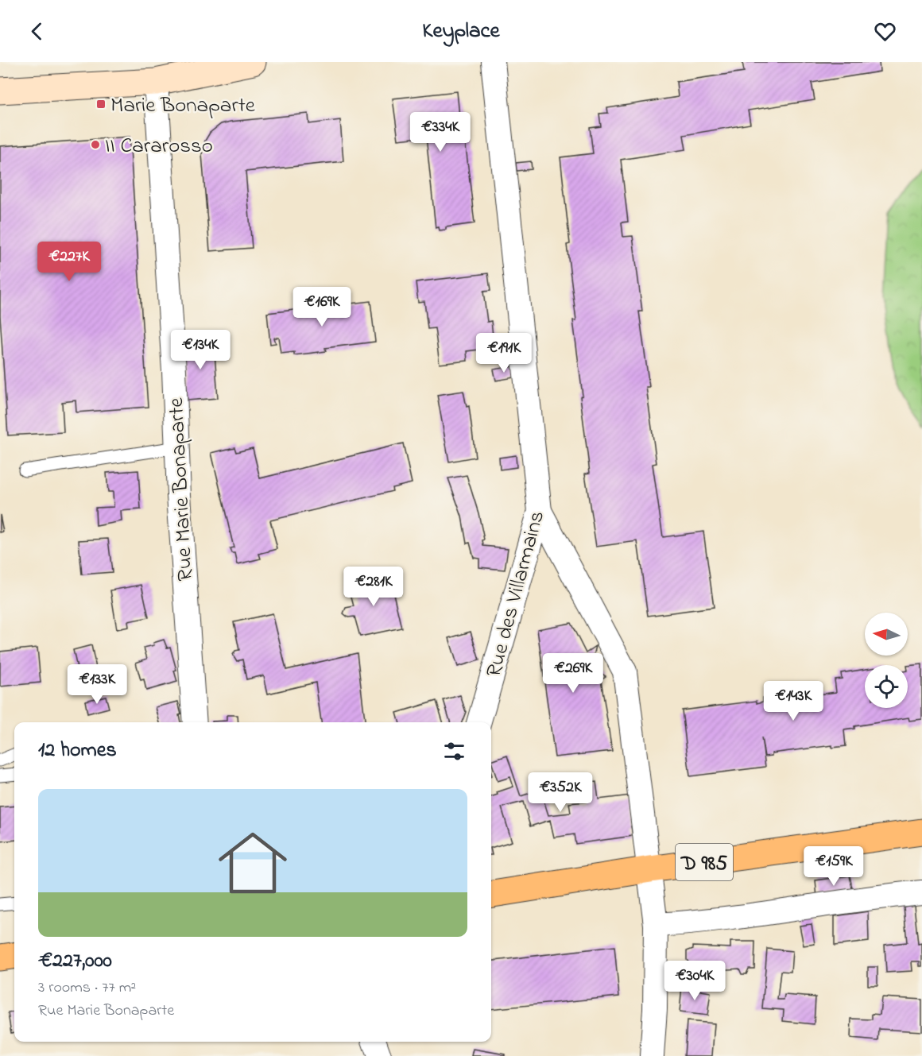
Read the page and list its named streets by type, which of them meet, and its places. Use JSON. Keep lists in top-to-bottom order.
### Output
{
  "streets": {
    "main road": ["D 985"],
    "street": ["Rue Marie Bonaparte", "Rue des Villarmains"]
  },
  "places": {
    "transit": ["Marie Bonaparte"],
    "other": ["II Cararosso"]
  },
  "north": "left",
  "page": {
    "header": "Keyplace",
    "price": [
      "€334K",
      "€227K",
      "€169K",
      "€134K",
      "€191K",
      "€281K",
      "€269K",
      "€133K",
      "€143K",
      "€352K",
      "€159K",
      "€304K"
    ],
    "heading": "12 homes",
    "list": [
      {
        "name": "€227,000",
        "note": "3 rooms · 77 m² · Rue Marie Bonaparte"
      }
    ]
  }
}
